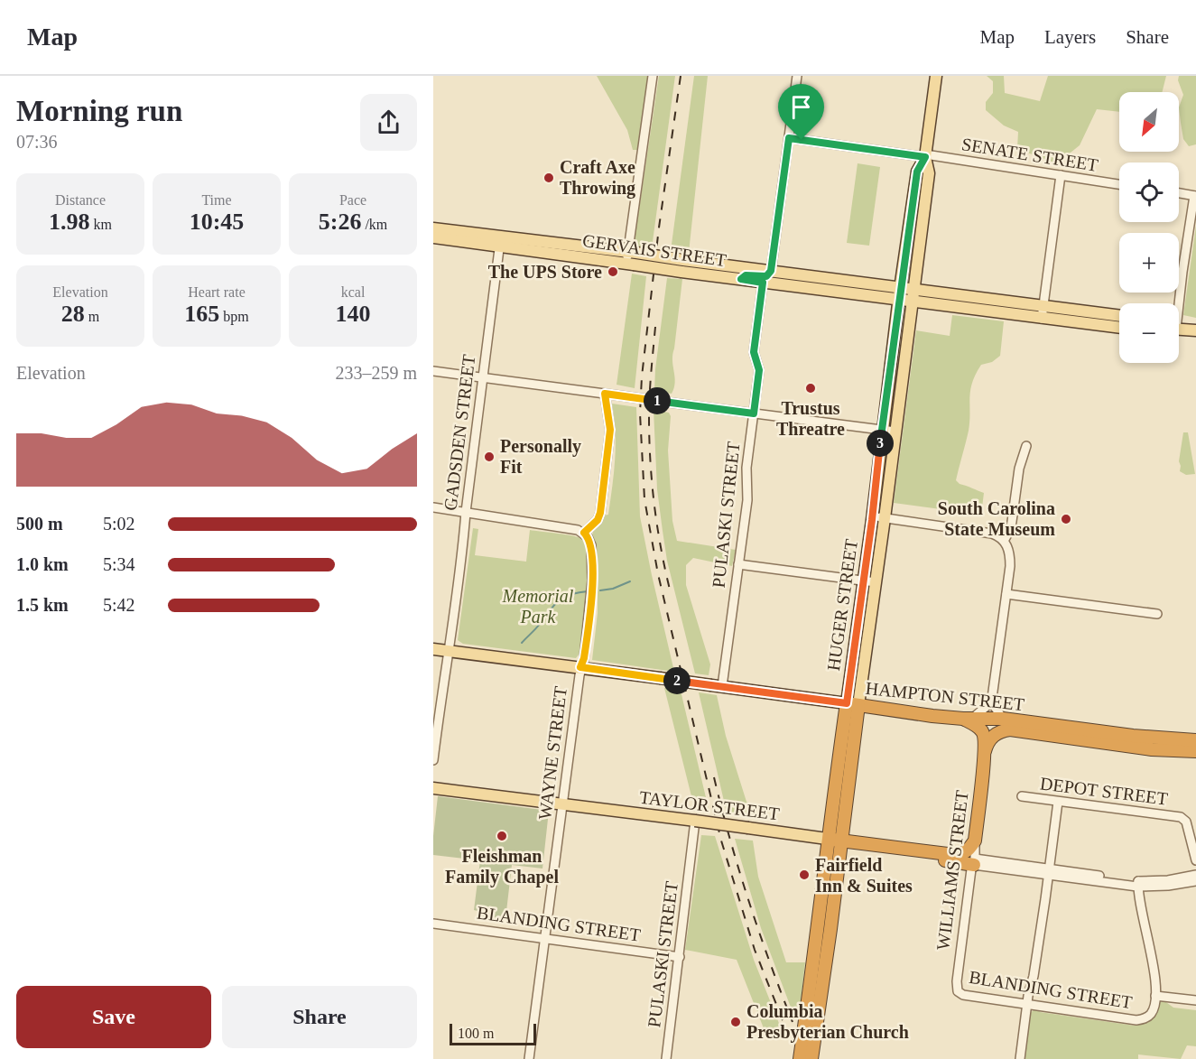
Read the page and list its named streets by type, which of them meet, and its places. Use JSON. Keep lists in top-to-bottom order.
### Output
{
  "streets": {
    "highway": [
      "HUGER STREET",
      "HAMPTON STREET",
      "TAYLOR STREET",
      "WILLIAMS STREET"
    ],
    "main road": ["GERVAIS STREET"],
    "street": [
      "SENATE STREET",
      "GADSDEN STREET",
      "PULASKI STREET",
      "WAYNE STREET",
      "DEPOT STREET",
      "BLANDING STREET"
    ]
  },
  "crossings": [
    ["SENATE STREET", "HUGER STREET"],
    ["GERVAIS STREET", "GADSDEN STREET"],
    ["GERVAIS STREET", "PULASKI STREET"],
    ["GERVAIS STREET", "HUGER STREET"],
    ["GADSDEN STREET", "HAMPTON STREET"],
    ["PULASKI STREET", "HAMPTON STREET"],
    ["PULASKI STREET", "TAYLOR STREET"],
    ["PULASKI STREET", "BLANDING STREET"],
    ["HUGER STREET", "HAMPTON STREET"],
    ["HUGER STREET", "TAYLOR STREET"],
    ["HAMPTON STREET", "WAYNE STREET"],
    ["HAMPTON STREET", "WILLIAMS STREET"],
    ["WAYNE STREET", "TAYLOR STREET"],
    ["WAYNE STREET", "BLANDING STREET"],
    ["TAYLOR STREET", "WILLIAMS STREET"],
    ["WILLIAMS STREET", "BLANDING STREET"]
  ],
  "parks": ["Memorial Park"],
  "places": [
    "Craft Axe Throwing",
    "The UPS Store",
    "Trustus Threatre",
    "Personally Fit",
    "South Carolina State Museum",
    "Fleishman Family Chapel",
    "Fairfield Inn & Suites",
    "Columbia Presbyterian Church"
  ],
  "scale_bar": "100 m",
  "north": "bottom left",
  "page": {
    "header": "Map",
    "nav": ["Map", "Layers", "Share"],
    "heading": ["Morning run", "07:36"],
    "map_buttons": ["+", "−"],
    "stats": [
      ["Distance", "1.98 km"],
      ["Time", "10:45"],
      ["Pace", "5:26 /km"],
      ["Elevation", "28 m"],
      ["Heart rate", "165 bpm"],
      ["kcal", "140"]
    ],
    "chart": ["Elevation", "233–259 m"],
    "pins": ["1", "3", "2"],
    "list": [
      {
        "name": "500 m",
        "note": "5:02"
      },
      {
        "name": "1.0 km",
        "note": "5:34"
      },
      {
        "name": "1.5 km",
        "note": "5:42"
      }
    ],
    "buttons": ["Save", "Share"],
    "scale": "100 m"
  }
}
